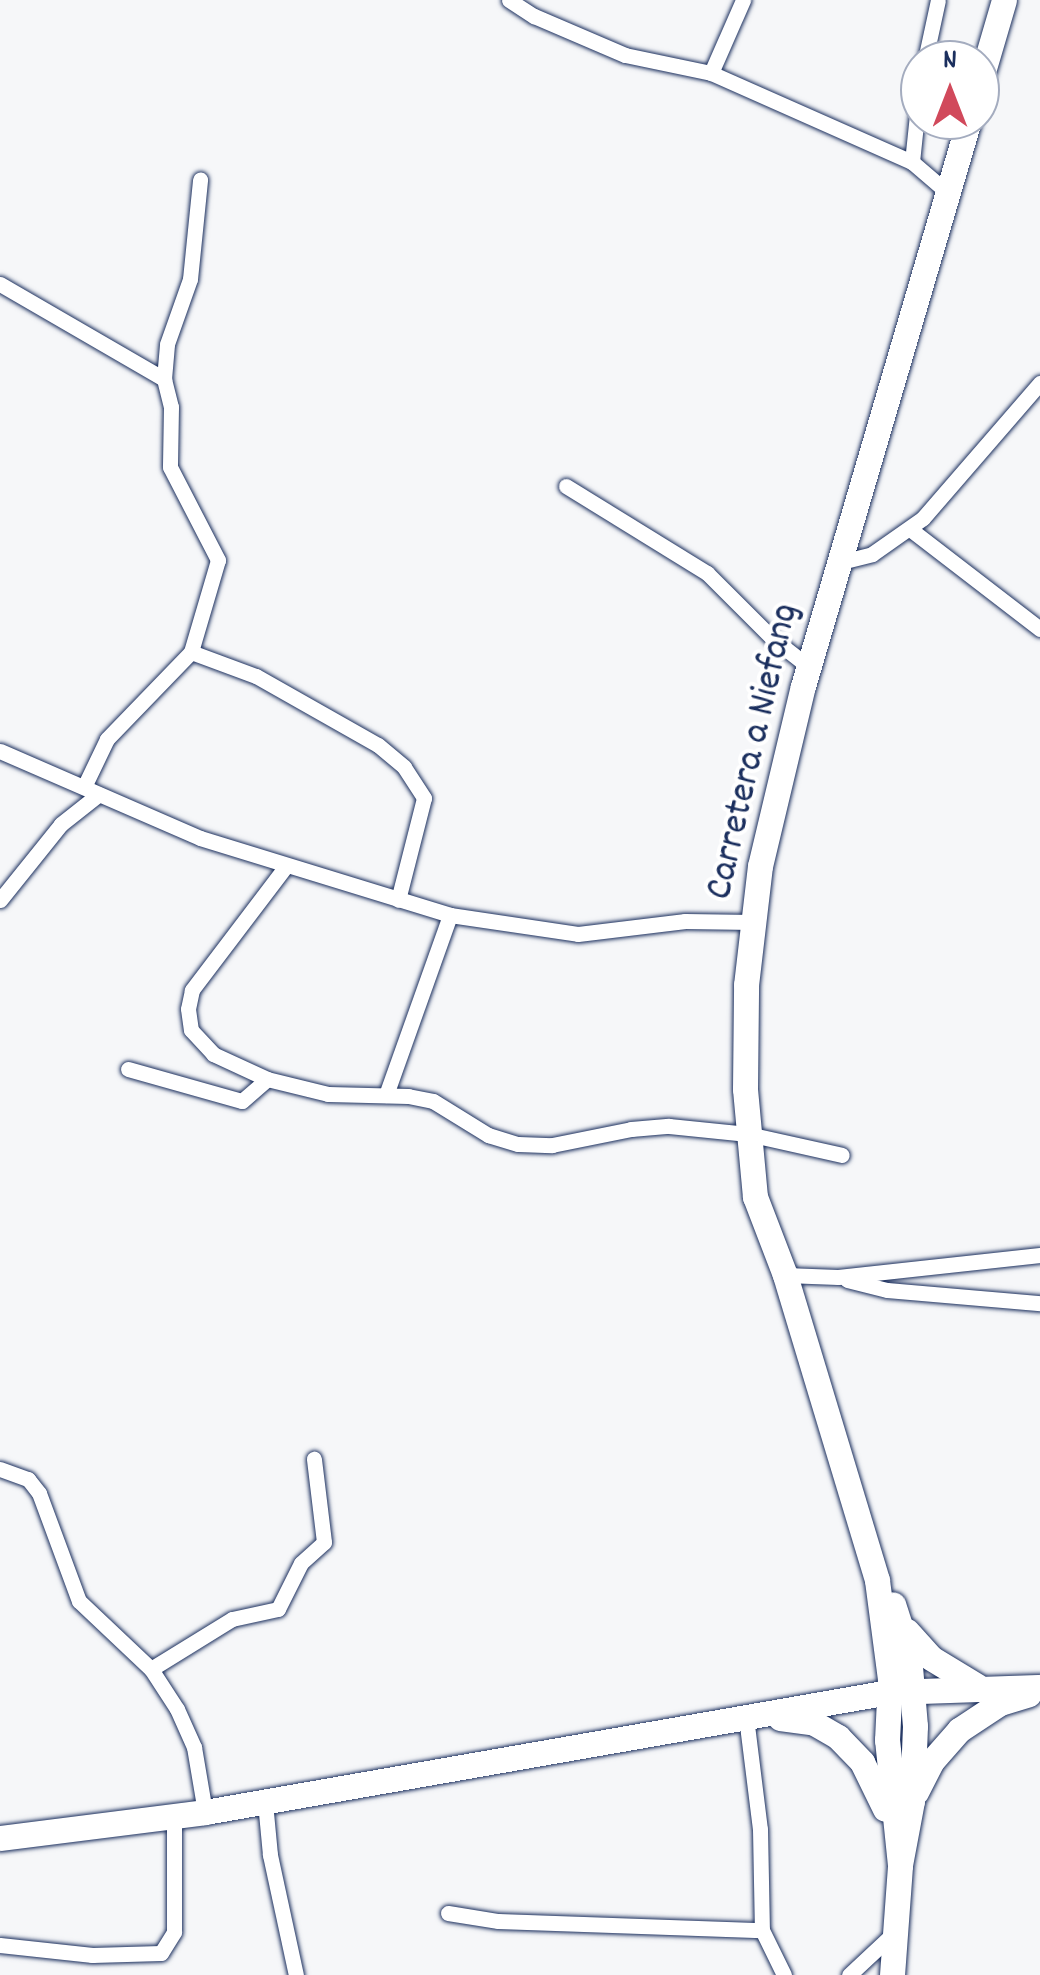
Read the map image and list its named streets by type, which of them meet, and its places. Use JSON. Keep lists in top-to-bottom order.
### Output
{
  "streets": {
    "main road": ["Carretera a Niefang"]
  },
  "north": "top"
}
